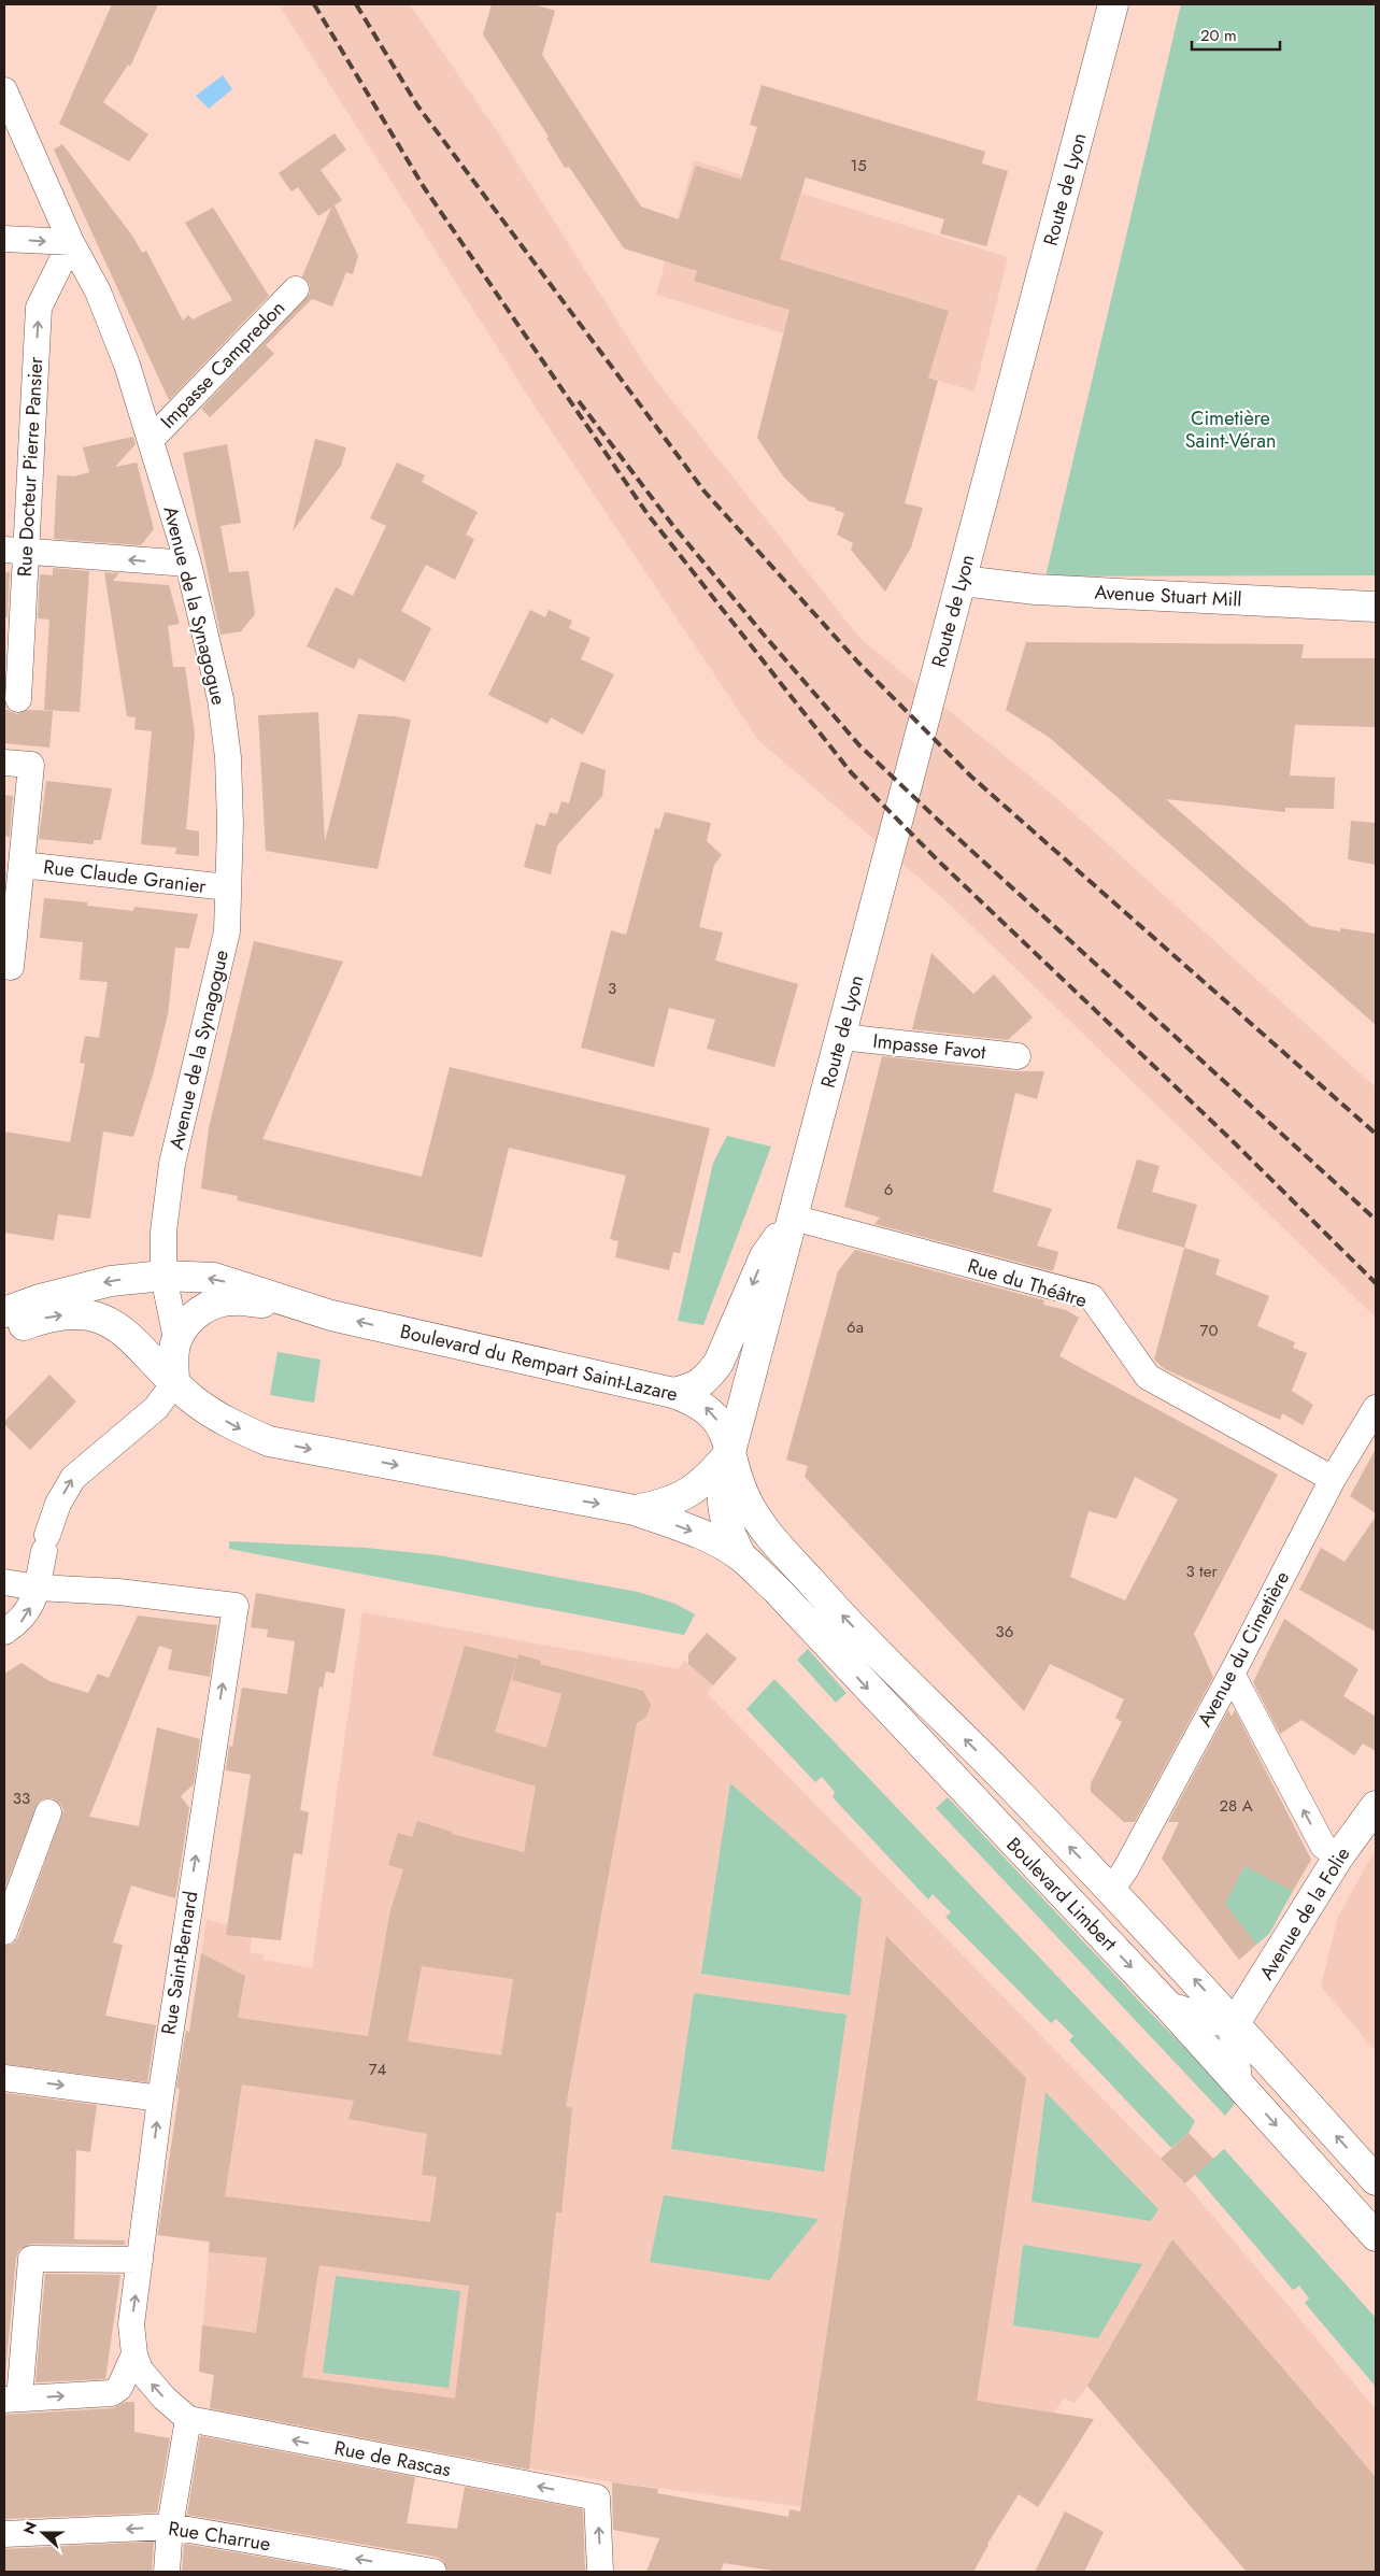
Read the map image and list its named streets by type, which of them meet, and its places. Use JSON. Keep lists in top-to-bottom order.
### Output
{
  "streets": {
    "main road": [
      "Route de Lyon",
      "Avenue Stuart Mill",
      "Boulevard du Rempart Saint-Lazare",
      "Boulevard Limbert",
      "Avenue de la Folie"
    ],
    "street": [
      "Impasse Campredon",
      "Rue Docteur Pierre Pansier",
      "Avenue de la Synagogue",
      "Rue Claude Granier",
      "Impasse Favot",
      "Rue du Théâtre",
      "Avenue du Cimetière",
      "Rue Saint-Bernard",
      "Rue de Rascas",
      "Rue Charrue"
    ]
  },
  "crossings": [
    ["Route de Lyon", "Avenue Stuart Mill"],
    ["Route de Lyon", "Impasse Favot"],
    ["Route de Lyon", "Rue du Théâtre"],
    ["Route de Lyon", "Boulevard du Rempart Saint-Lazare"],
    ["Route de Lyon", "Boulevard Limbert"],
    ["Impasse Campredon", "Avenue de la Synagogue"],
    ["Rue Docteur Pierre Pansier", "Avenue de la Synagogue"],
    ["Avenue de la Synagogue", "Rue Claude Granier"],
    ["Avenue de la Synagogue", "Boulevard du Rempart Saint-Lazare"],
    ["Rue du Théâtre", "Avenue du Cimetière"],
    ["Boulevard du Rempart Saint-Lazare", "Boulevard Limbert"],
    ["Avenue du Cimetière", "Boulevard Limbert"],
    ["Boulevard Limbert", "Avenue de la Folie"],
    ["Rue Saint-Bernard", "Rue de Rascas"]
  ],
  "one_way": [
    "Rue Docteur Pierre Pansier",
    "Rue Saint-Bernard",
    "Rue de Rascas",
    "Rue Charrue"
  ],
  "parks": ["Cimetière Saint-Véran"],
  "house_numbers": [
    "15",
    "3",
    "6",
    "6a",
    "70",
    "3 ter",
    "36",
    "33",
    "28 A",
    "74"
  ],
  "scale_bar": "20 m",
  "north": "left"
}
